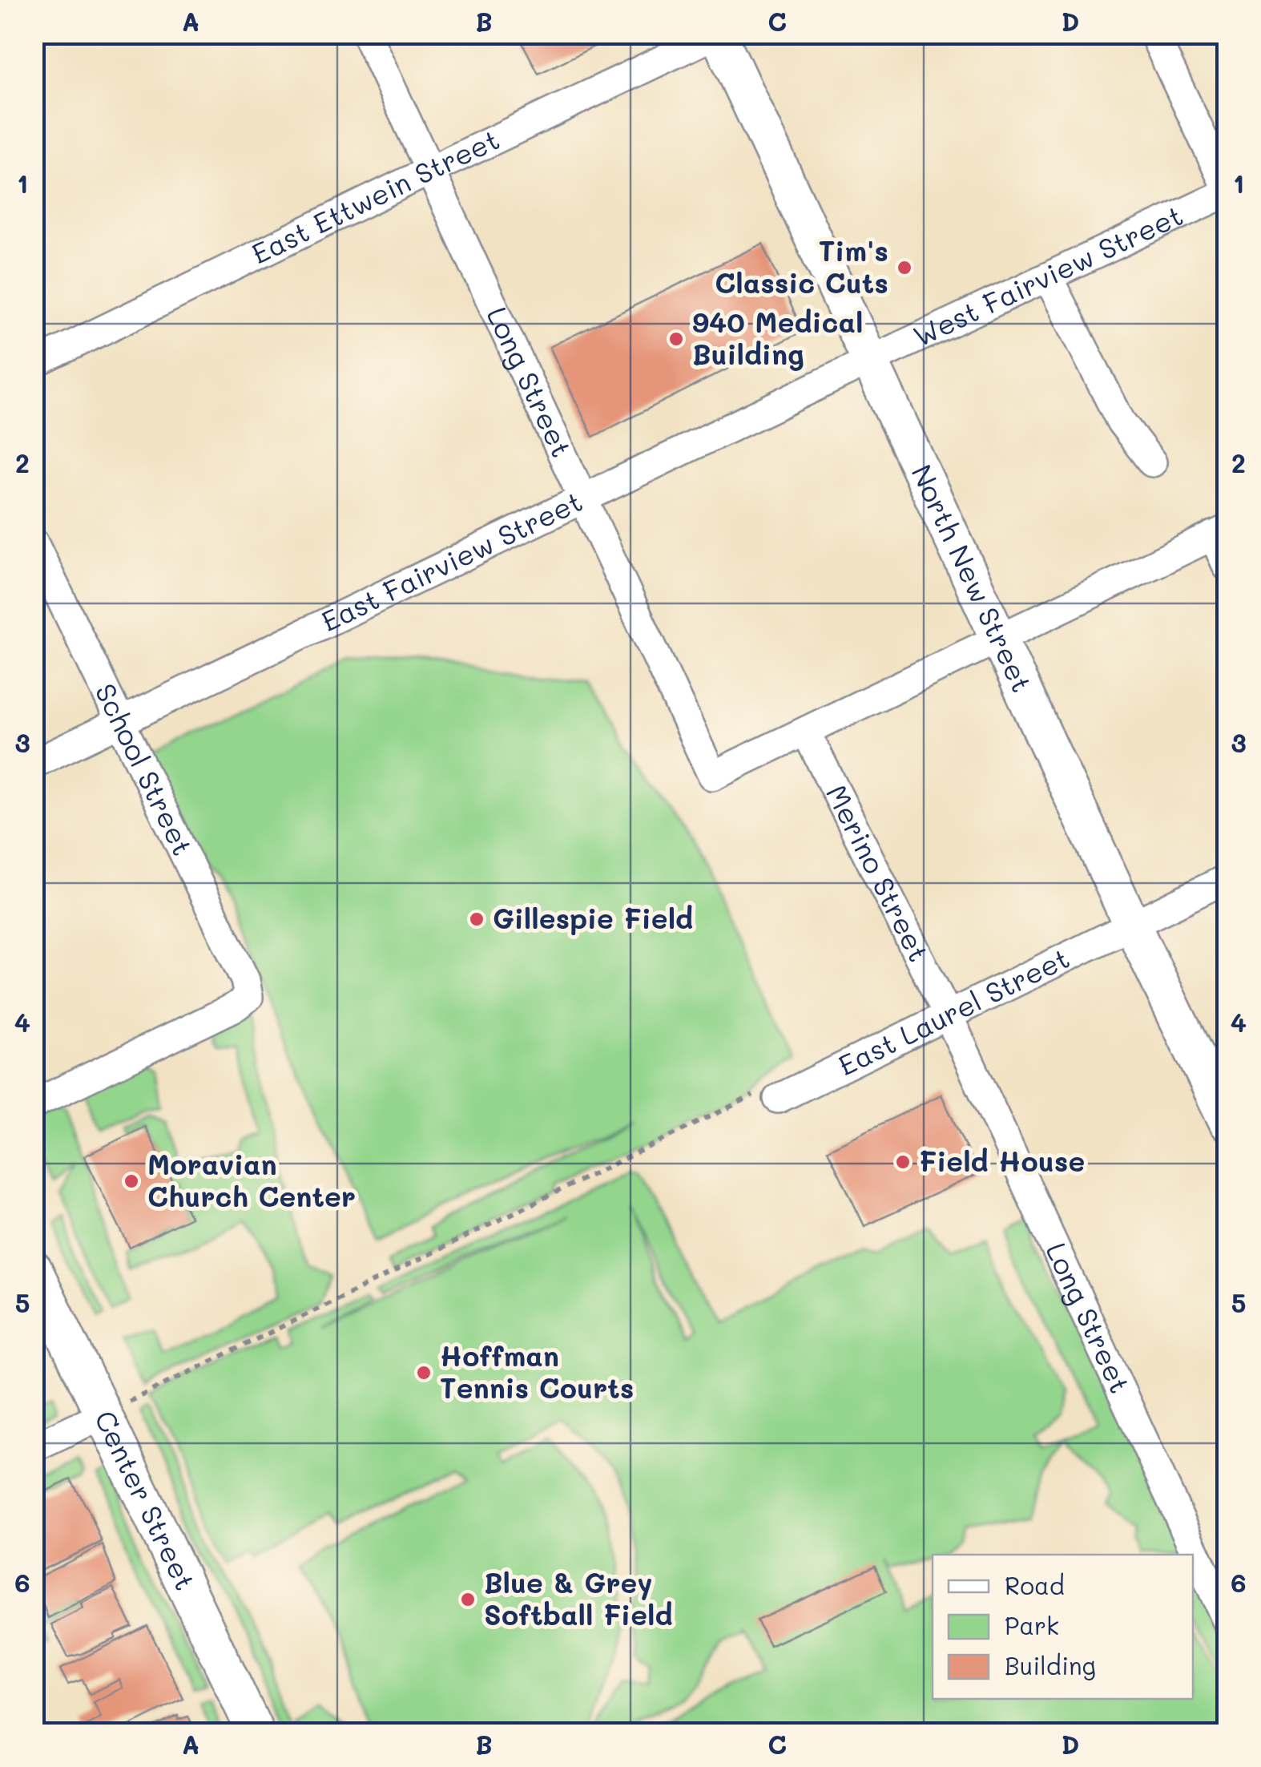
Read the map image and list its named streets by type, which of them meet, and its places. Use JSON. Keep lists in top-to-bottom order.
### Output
{
  "streets": {
    "main road": ["North New Street", "Center Street"],
    "street": [
      "East Ettwein Street",
      "West Fairview Street",
      "Long Street",
      "East Fairview Street",
      "School Street",
      "Merino Street",
      "East Laurel Street"
    ]
  },
  "crossings": [
    ["East Ettwein Street", "Long Street"],
    ["East Ettwein Street", "North New Street"],
    ["West Fairview Street", "East Fairview Street"],
    ["West Fairview Street", "North New Street"],
    ["Long Street", "East Fairview Street"],
    ["Long Street", "Merino Street"],
    ["Long Street", "East Laurel Street"],
    ["East Fairview Street", "North New Street"],
    ["East Fairview Street", "School Street"],
    ["North New Street", "East Laurel Street"],
    ["Merino Street", "East Laurel Street"]
  ],
  "places": [
    "Tim's Classic Cuts",
    "940 Medical Building",
    "Gillespie Field",
    "Field House",
    "Moravian Church Center",
    "Hoffman Tennis Courts",
    "Blue & Grey Softball Field"
  ],
  "legend": ["Road", "Park", "Building"],
  "grid": {
    "columns": [
      "A",
      "B",
      "C",
      "D"
    ],
    "rows": [
      "1",
      "2",
      "3",
      "4",
      "5",
      "6"
    ]
  }
}
